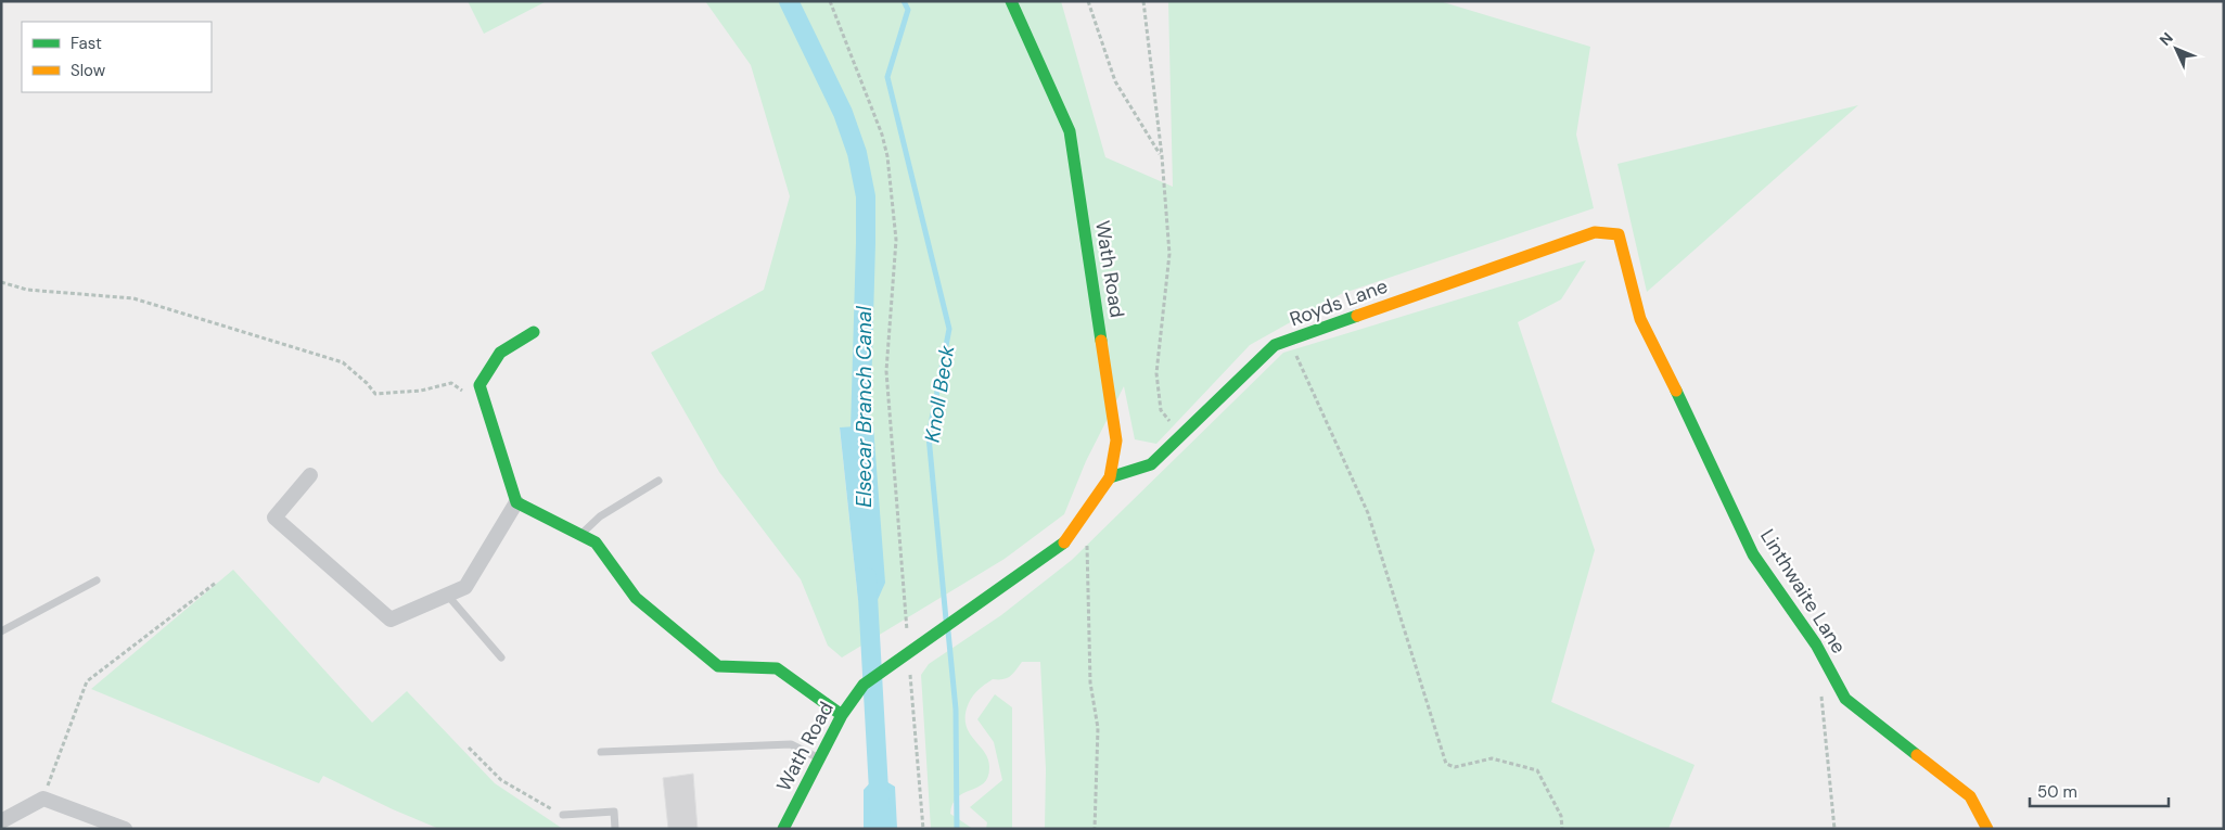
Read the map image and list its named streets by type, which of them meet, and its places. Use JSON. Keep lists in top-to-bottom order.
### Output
{
  "streets": {
    "street": ["Wath Road", "Royds Lane", "Linthwaite Lane"]
  },
  "crossings": [
    ["Wath Road", "Royds Lane"],
    ["Royds Lane", "Linthwaite Lane"]
  ],
  "water": ["Knoll Beck", "Elsecar Branch Canal"],
  "legend": ["Fast", "Slow"],
  "scale_bar": "50 m",
  "north": "top left"
}
